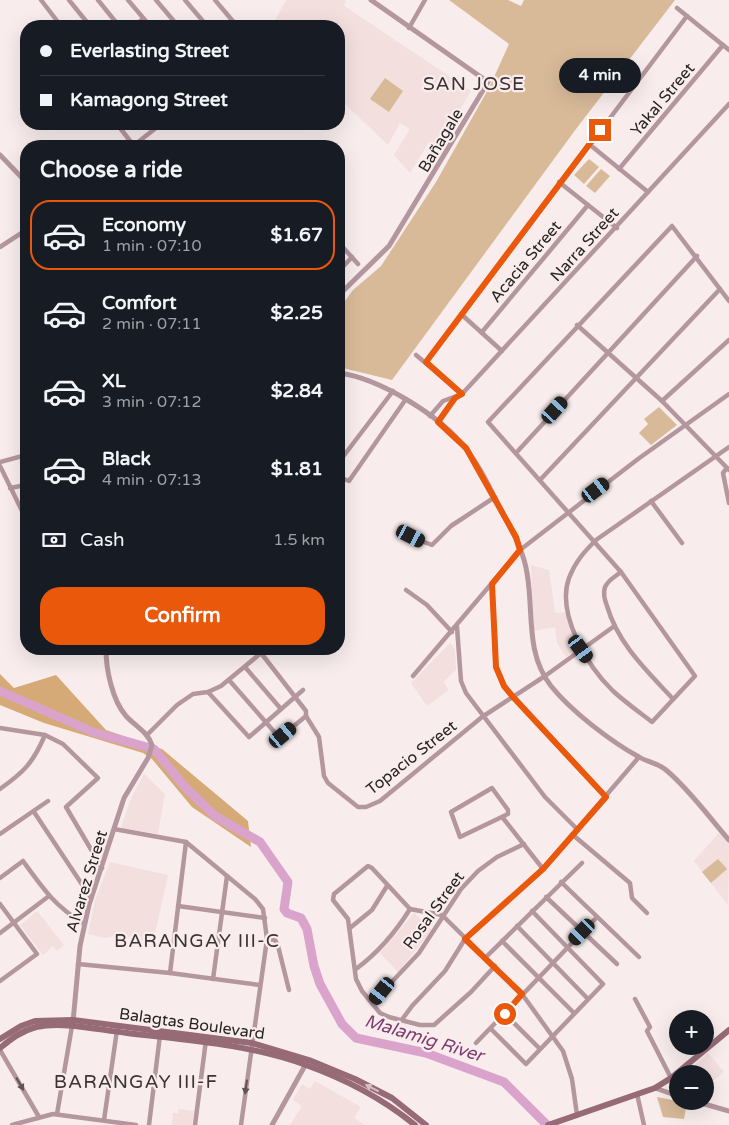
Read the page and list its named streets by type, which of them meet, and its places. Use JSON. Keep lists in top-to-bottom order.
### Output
{
  "streets": {
    "main road": ["Balagtas Boulevard"],
    "street": [
      "Yakal Street",
      "Bañagale",
      "Narra Street",
      "Acacia Street",
      "Topacio Street",
      "Alvarez Street",
      "Rosal Street"
    ]
  },
  "crossings": [
    ["Alvarez Street", "Balagtas Boulevard"]
  ],
  "districts": ["SAN JOSE", "BARANGAY III-C", "BARANGAY III-F"],
  "water": ["Malamig River"],
  "page": {
    "banner": ["Everlasting Street", "Kamagong Street"],
    "bubble": "4 min",
    "heading": "Choose a ride",
    "list": [
      {
        "name": "Economy",
        "note": "1 min · 07:10",
        "value": "$1.67"
      },
      {
        "name": "Comfort",
        "note": "2 min · 07:11",
        "value": "$2.25"
      },
      {
        "name": "XL",
        "note": "3 min · 07:12",
        "value": "$2.84"
      },
      {
        "name": "Black",
        "note": "4 min · 07:13",
        "value": "$1.81"
      }
    ],
    "pay": ["Cash", "1.5 km"],
    "buttons": "Confirm",
    "map_buttons": ["+", "−"]
  }
}
